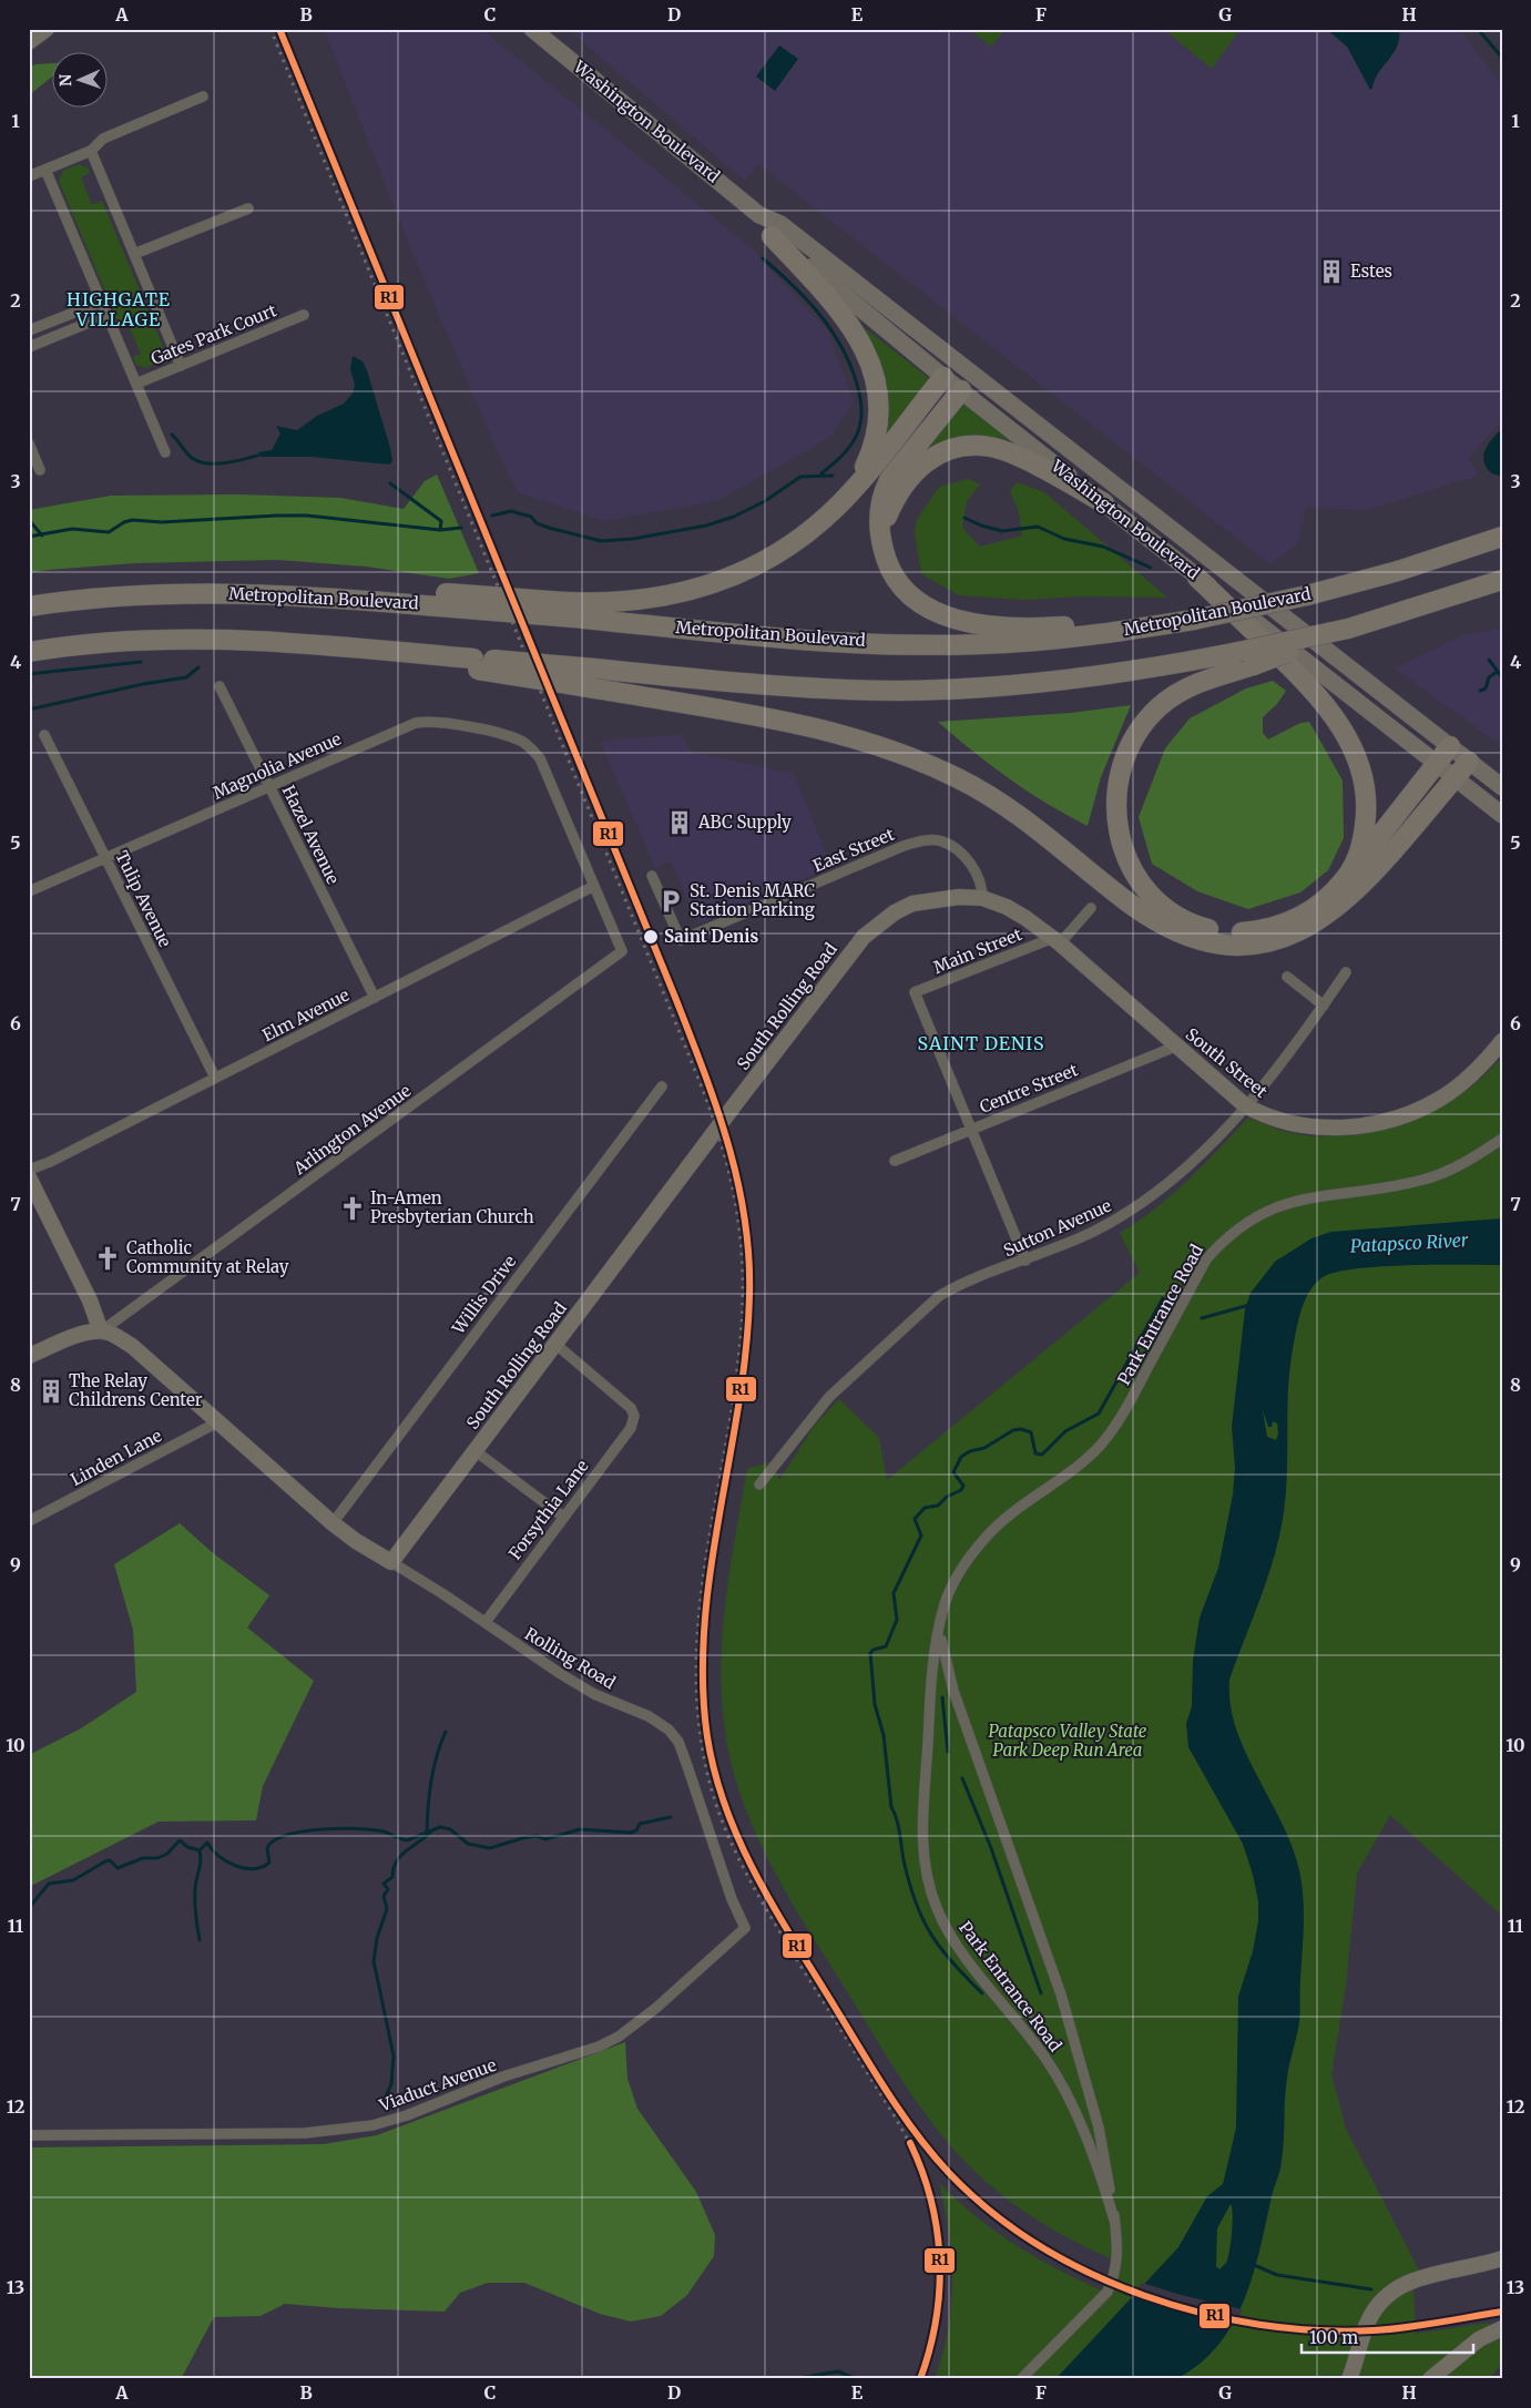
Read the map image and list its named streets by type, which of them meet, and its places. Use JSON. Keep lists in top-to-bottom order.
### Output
{
  "streets": {
    "highway": ["Metropolitan Boulevard"],
    "main road": ["Washington Boulevard"],
    "street": [
      "Gates Park Court",
      "Magnolia Avenue",
      "Hazel Avenue",
      "East Street",
      "Tulip Avenue",
      "Main Street",
      "South Rolling Road",
      "Elm Avenue",
      "South Street",
      "Centre Street",
      "Arlington Avenue",
      "Sutton Avenue",
      "Willis Drive",
      "Park Entrance Road",
      "Linden Lane",
      "Forsythia Lane",
      "Rolling Road",
      "Viaduct Avenue"
    ]
  },
  "crossings": [
    ["Magnolia Avenue", "Hazel Avenue"],
    ["Magnolia Avenue", "Tulip Avenue"],
    ["Magnolia Avenue", "Elm Avenue"],
    ["Magnolia Avenue", "Arlington Avenue"],
    ["Hazel Avenue", "Elm Avenue"],
    ["East Street", "South Rolling Road"],
    ["East Street", "South Street"],
    ["Tulip Avenue", "Elm Avenue"],
    ["Main Street", "South Street"],
    ["Main Street", "Centre Street"],
    ["South Rolling Road", "South Street"],
    ["South Rolling Road", "Forsythia Lane"],
    ["South Rolling Road", "Rolling Road"],
    ["Elm Avenue", "Arlington Avenue"],
    ["South Street", "Centre Street"],
    ["South Street", "Sutton Avenue"],
    ["Forsythia Lane", "Rolling Road"],
    ["Rolling Road", "Viaduct Avenue"]
  ],
  "districts": ["HIGHGATE VILLAGE", "SAINT DENIS"],
  "water": ["Patapsco River"],
  "parks": ["Patapsco Valley State Park Deep Run Area"],
  "places": {
    "building": ["Estes", "ABC Supply", "The Relay Childrens Center"],
    "parking": ["St. Denis MARC Station Parking"],
    "other": ["Saint Denis"],
    "church": ["In-Amen Presbyterian Church", "Catholic Community at Relay"]
  },
  "lines": ["transit line R1"],
  "scale_bar": "100 m",
  "north": "left",
  "grid": {
    "columns": [
      "A",
      "B",
      "C",
      "D",
      "E",
      "F",
      "G",
      "H"
    ],
    "rows": [
      "1",
      "2",
      "3",
      "4",
      "5",
      "6",
      "7",
      "8",
      "9",
      "10",
      "11",
      "12",
      "13"
    ]
  }
}
